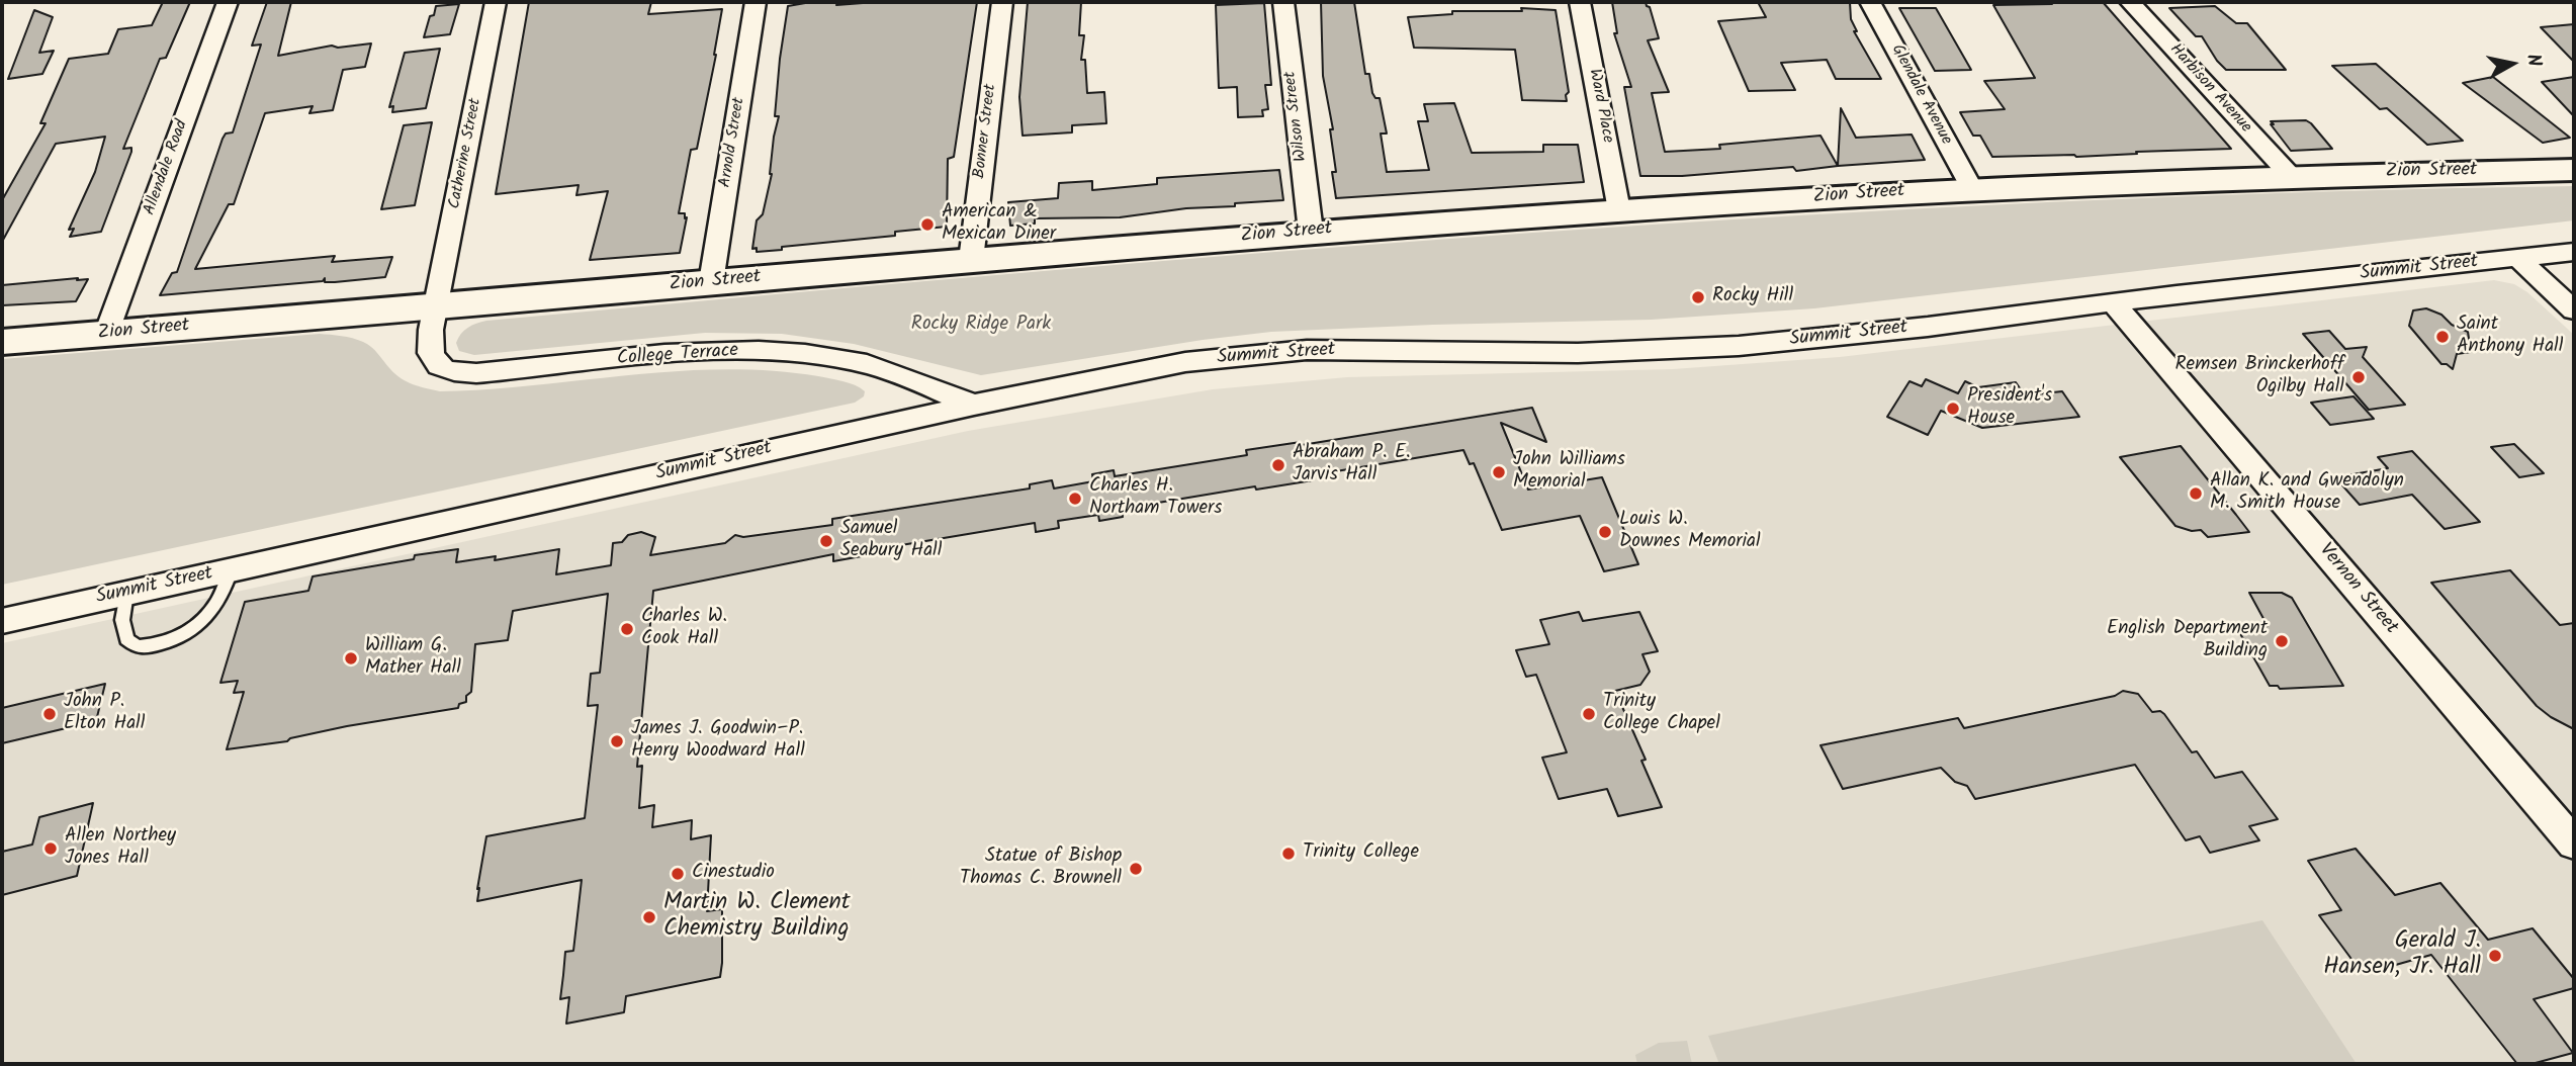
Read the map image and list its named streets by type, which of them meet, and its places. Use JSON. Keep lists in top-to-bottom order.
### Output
{
  "streets": {
    "main road": ["Zion Street"],
    "street": [
      "Harbison Avenue",
      "Glendale Avenue",
      "Ward Place",
      "Wilson Street",
      "Bonner Street",
      "Arnold Street",
      "Catherine Street",
      "Allendale Road",
      "Summit Street",
      "College Terrace",
      "Vernon Street"
    ]
  },
  "crossings": [
    ["Harbison Avenue", "Zion Street"],
    ["Glendale Avenue", "Zion Street"],
    ["Ward Place", "Zion Street"],
    ["Wilson Street", "Zion Street"],
    ["Bonner Street", "Zion Street"],
    ["Arnold Street", "Zion Street"],
    ["Catherine Street", "Zion Street"],
    ["Catherine Street", "College Terrace"],
    ["Allendale Road", "Zion Street"],
    ["Zion Street", "College Terrace"],
    ["Summit Street", "College Terrace"],
    ["Summit Street", "Vernon Street"]
  ],
  "parks": ["Rocky Ridge Park"],
  "places": [
    "American & Mexican Diner",
    "Rocky Hill",
    "Saint Anthony Hall",
    "Remsen Brinckerhoff Ogilby Hall",
    "President's House",
    "Abraham P. E. Jarvis Hall",
    "John Williams Memorial",
    "Allan K. and Gwendolyn M. Smith House",
    "Charles H. Northam Towers",
    "Louis W. Downes Memorial",
    "Samuel Seabury Hall",
    "Charles W. Cook Hall",
    "English Department Building",
    "William G. Mather Hall",
    "John P. Elton Hall",
    "Trinity College Chapel",
    "James J. Goodwin–P. Henry Woodward Hall",
    "Allen Northey Jones Hall",
    "Trinity College",
    "Statue of Bishop Thomas C. Brownell",
    "Cinestudio",
    "Martin W. Clement Chemistry Building",
    "Gerald J. Hansen, Jr. Hall"
  ],
  "north": "right"
}
